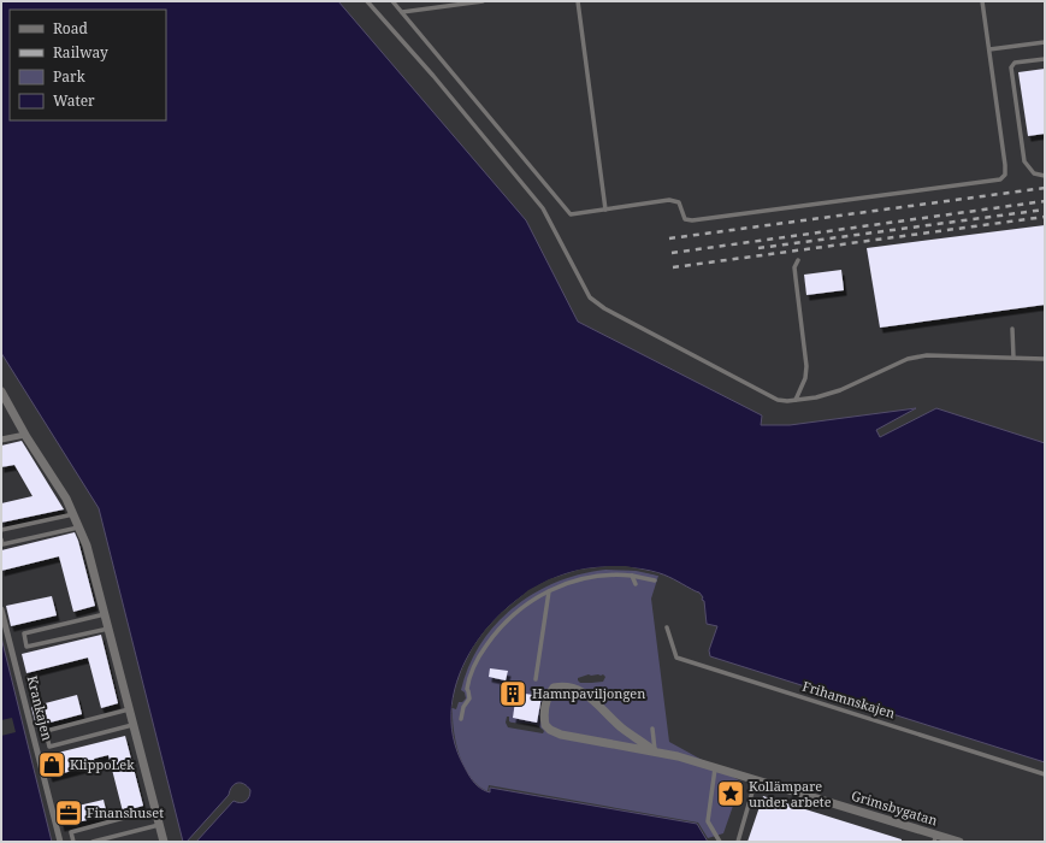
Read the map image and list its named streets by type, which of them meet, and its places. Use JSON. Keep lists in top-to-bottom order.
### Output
{
  "streets": {
    "street": ["Krankajen", "Grimsbygatan"],
    "lane": ["Frihamnskajen"]
  },
  "places": {
    "building": ["Hamnpaviljongen"],
    "shop": ["KlippoLek"],
    "place": ["Kollämpare under arbete"],
    "office": ["Finanshuset"]
  },
  "legend": [
    "Road",
    "Railway",
    "Park",
    "Water"
  ]
}
